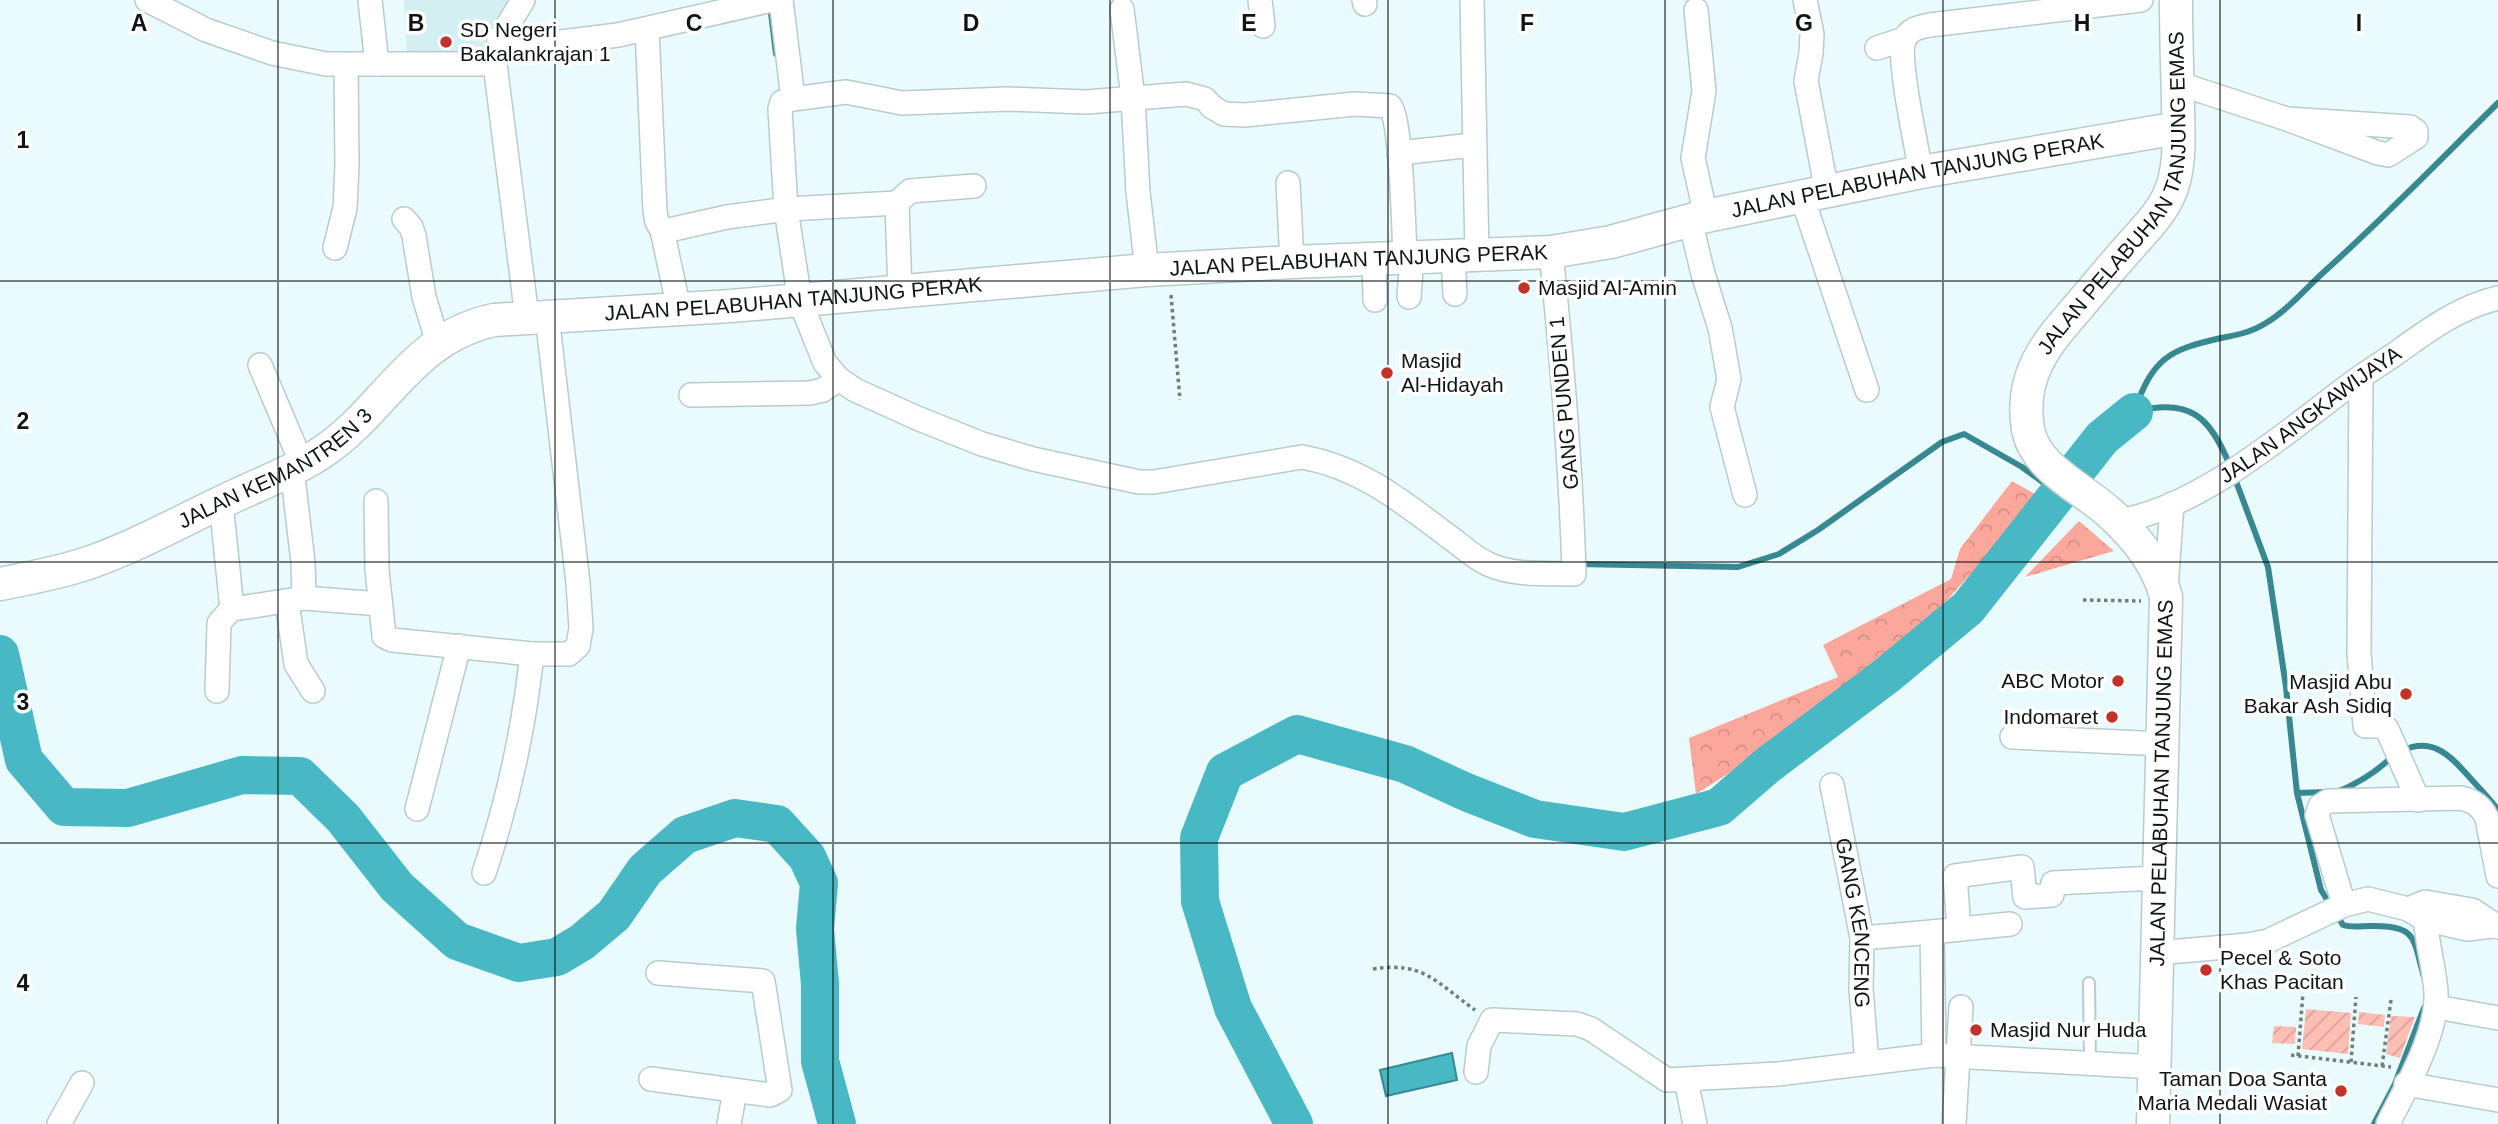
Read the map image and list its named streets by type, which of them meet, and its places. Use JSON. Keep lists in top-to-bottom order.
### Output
{
  "streets": {
    "street": [
      "JALAN PELABUHAN TANJUNG PERAK",
      "JALAN PELABUHAN TANJUNG EMAS",
      "GANG PUNDEN 1",
      "JALAN ANGKAWIJAYA",
      "JALAN KEMANTREN 3",
      "GANG KENCENG"
    ]
  },
  "crossings": [
    ["JALAN PELABUHAN TANJUNG PERAK", "JALAN PELABUHAN TANJUNG EMAS"],
    ["JALAN PELABUHAN TANJUNG PERAK", "GANG PUNDEN 1"],
    ["JALAN PELABUHAN TANJUNG PERAK", "JALAN KEMANTREN 3"],
    ["JALAN PELABUHAN TANJUNG EMAS", "JALAN ANGKAWIJAYA"]
  ],
  "places": [
    "SD Negeri Bakalankrajan 1",
    "Masjid Al-Amin",
    "Masjid Al-Hidayah",
    "ABC Motor",
    "Masjid Abu Bakar Ash Sidiq",
    "Indomaret",
    "Pecel & Soto Khas Pacitan",
    "Masjid Nur Huda",
    "Taman Doa Santa Maria Medali Wasiat"
  ],
  "grid": {
    "columns": [
      "A",
      "B",
      "C",
      "D",
      "E",
      "F",
      "G",
      "H",
      "I"
    ],
    "rows": [
      "1",
      "2",
      "3",
      "4"
    ]
  }
}
